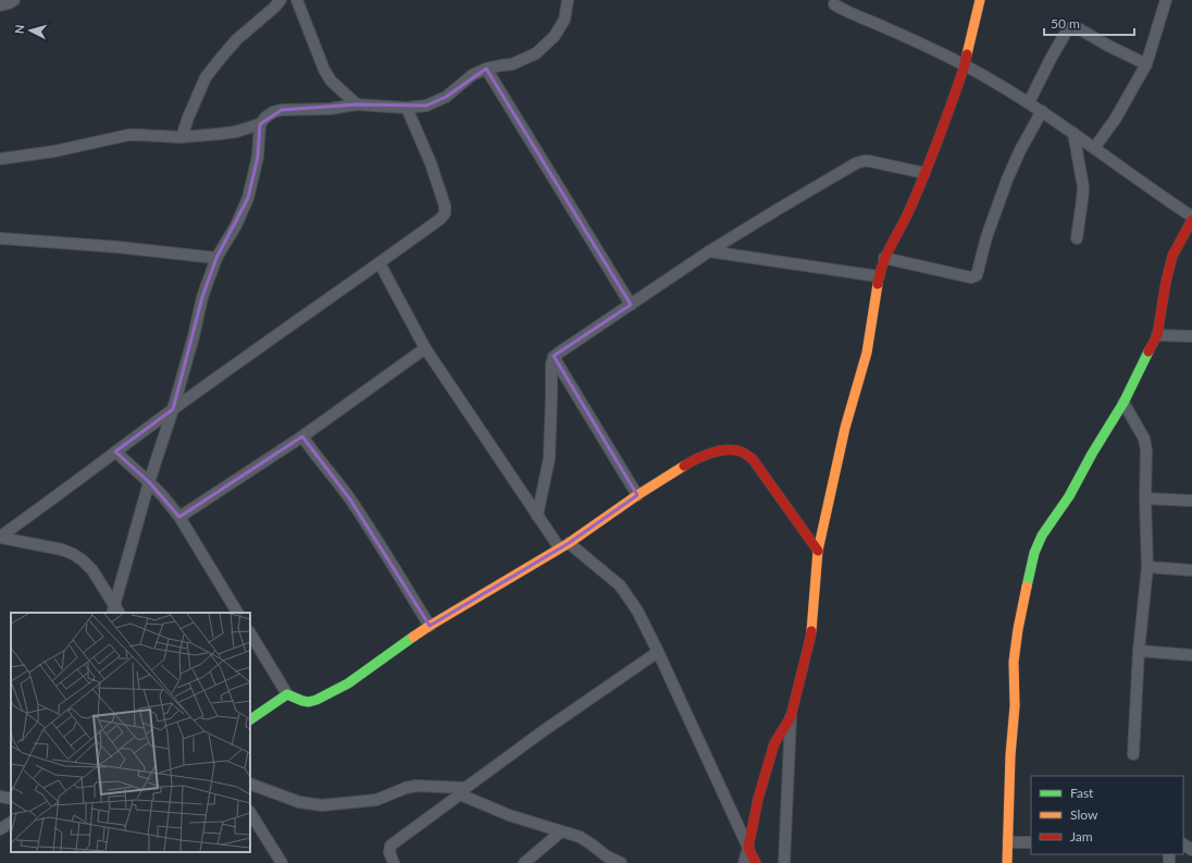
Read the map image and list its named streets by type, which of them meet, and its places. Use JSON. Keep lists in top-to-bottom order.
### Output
{
  "legend": ["Fast", "Slow", "Jam"],
  "scale_bar": "50 m",
  "north": "left"
}
